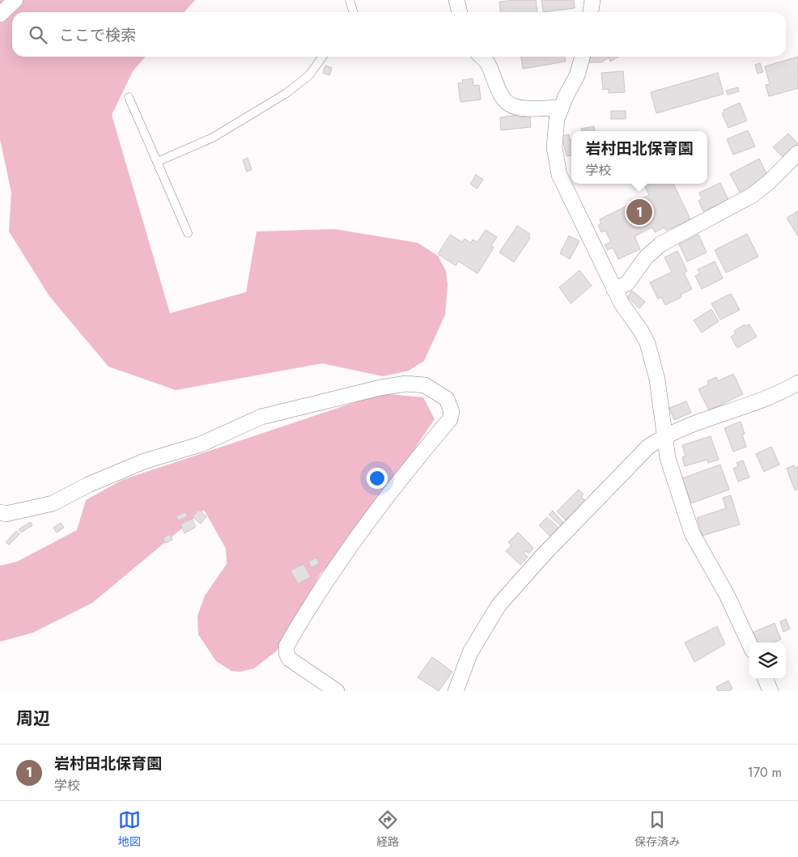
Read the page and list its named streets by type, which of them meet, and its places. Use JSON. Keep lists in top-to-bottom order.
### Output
{
  "page": {
    "search": "ここで検索",
    "popup": ["岩村田北保育園", "学校"],
    "pins": "1",
    "heading": "周辺",
    "list": [
      {
        "mark": "1",
        "name": "岩村田北保育園",
        "note": "学校",
        "value": "170 m"
      }
    ],
    "nav": ["地図", "経路", "保存済み"]
  }
}
